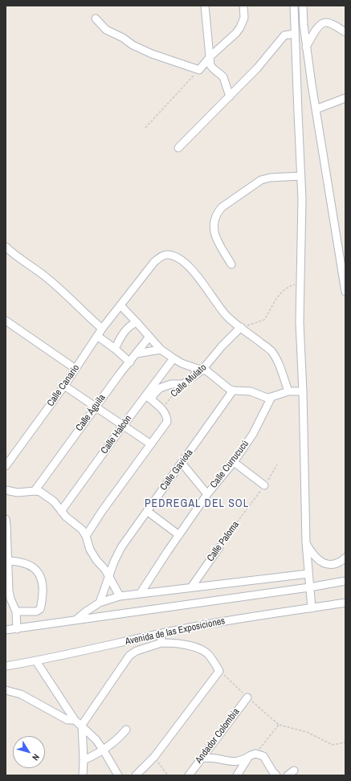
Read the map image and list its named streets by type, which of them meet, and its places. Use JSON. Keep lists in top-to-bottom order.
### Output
{
  "streets": {
    "street": [
      "Calle Mulato",
      "Calle Canario",
      "Calle Águila",
      "Calle Halcón",
      "Calle Currucucú",
      "Calle Gaviota",
      "Calle Paloma",
      "Avenida de las Exposiciones",
      "Andador Colombia"
    ]
  },
  "crossings": [
    ["Calle Mulato", "Calle Canario"]
  ],
  "districts": ["PEDREGAL DEL SOL"],
  "north": "bottom right"
}
